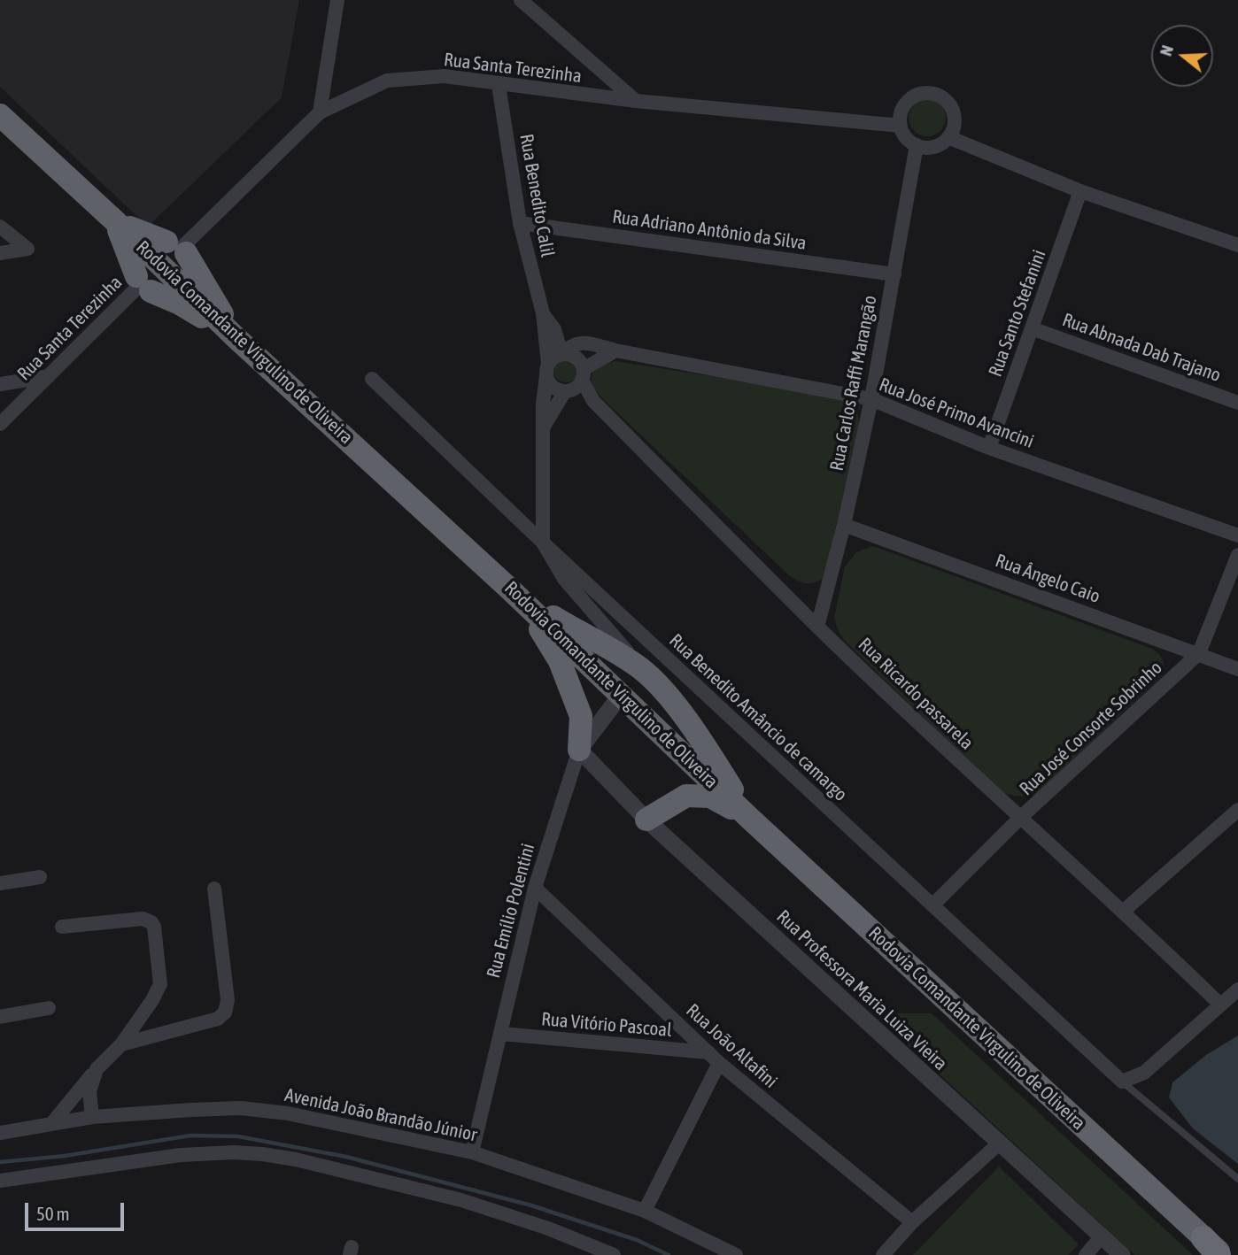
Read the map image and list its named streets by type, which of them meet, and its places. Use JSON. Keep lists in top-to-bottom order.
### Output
{
  "streets": {
    "highway": ["Rodovia Comandante Virgulino de Oliveira"],
    "street": [
      "Rua Santa Terezinha",
      "Rua Benedito Calil",
      "Rua Adriano Antônio da Silva",
      "Rua Santo Stefanini",
      "Rua Abnada Dab Trajano",
      "Rua Carlos Raffi Marangão",
      "Rua José Primo Avancini",
      "Rua Ângelo Caio",
      "Rua Ricardo passarela",
      "Rua Benedito Amâncio de camargo",
      "Rua José Consorte Sobrinho",
      "Rua Emílio Polentini",
      "Rua Professora Maria Luiza Vieira",
      "Rua Vitório Pascoal",
      "Rua João Altafini",
      "Avenida João Brandão Júnior"
    ]
  },
  "crossings": [
    ["Rua Santa Terezinha", "Rua Benedito Calil"],
    ["Rua Santa Terezinha", "Rodovia Comandante Virgulino de Oliveira"],
    ["Rua Santa Terezinha", "Rua Carlos Raffi Marangão"],
    ["Rua Benedito Calil", "Rua Adriano Antônio da Silva"],
    ["Rua Benedito Calil", "Rua José Primo Avancini"],
    ["Rua Benedito Calil", "Rua Ricardo passarela"],
    ["Rua Benedito Calil", "Rua Benedito Amâncio de camargo"],
    ["Rua Adriano Antônio da Silva", "Rua Carlos Raffi Marangão"],
    ["Rua Santo Stefanini", "Rua Abnada Dab Trajano"],
    ["Rua Santo Stefanini", "Rua José Primo Avancini"],
    ["Rodovia Comandante Virgulino de Oliveira", "Rua Emílio Polentini"],
    ["Rua Carlos Raffi Marangão", "Rua José Primo Avancini"],
    ["Rua Carlos Raffi Marangão", "Rua Ângelo Caio"],
    ["Rua Carlos Raffi Marangão", "Rua Ricardo passarela"],
    ["Rua José Primo Avancini", "Rua Ricardo passarela"],
    ["Rua Ângelo Caio", "Rua José Consorte Sobrinho"],
    ["Rua Ricardo passarela", "Rua José Consorte Sobrinho"],
    ["Rua Benedito Amâncio de camargo", "Rua José Consorte Sobrinho"],
    ["Rua Emílio Polentini", "Rua Professora Maria Luiza Vieira"],
    ["Rua Emílio Polentini", "Rua Vitório Pascoal"],
    ["Rua Emílio Polentini", "Rua João Altafini"],
    ["Rua Emílio Polentini", "Avenida João Brandão Júnior"],
    ["Rua Vitório Pascoal", "Rua João Altafini"]
  ],
  "scale_bar": "50 m",
  "north": "left"
}
